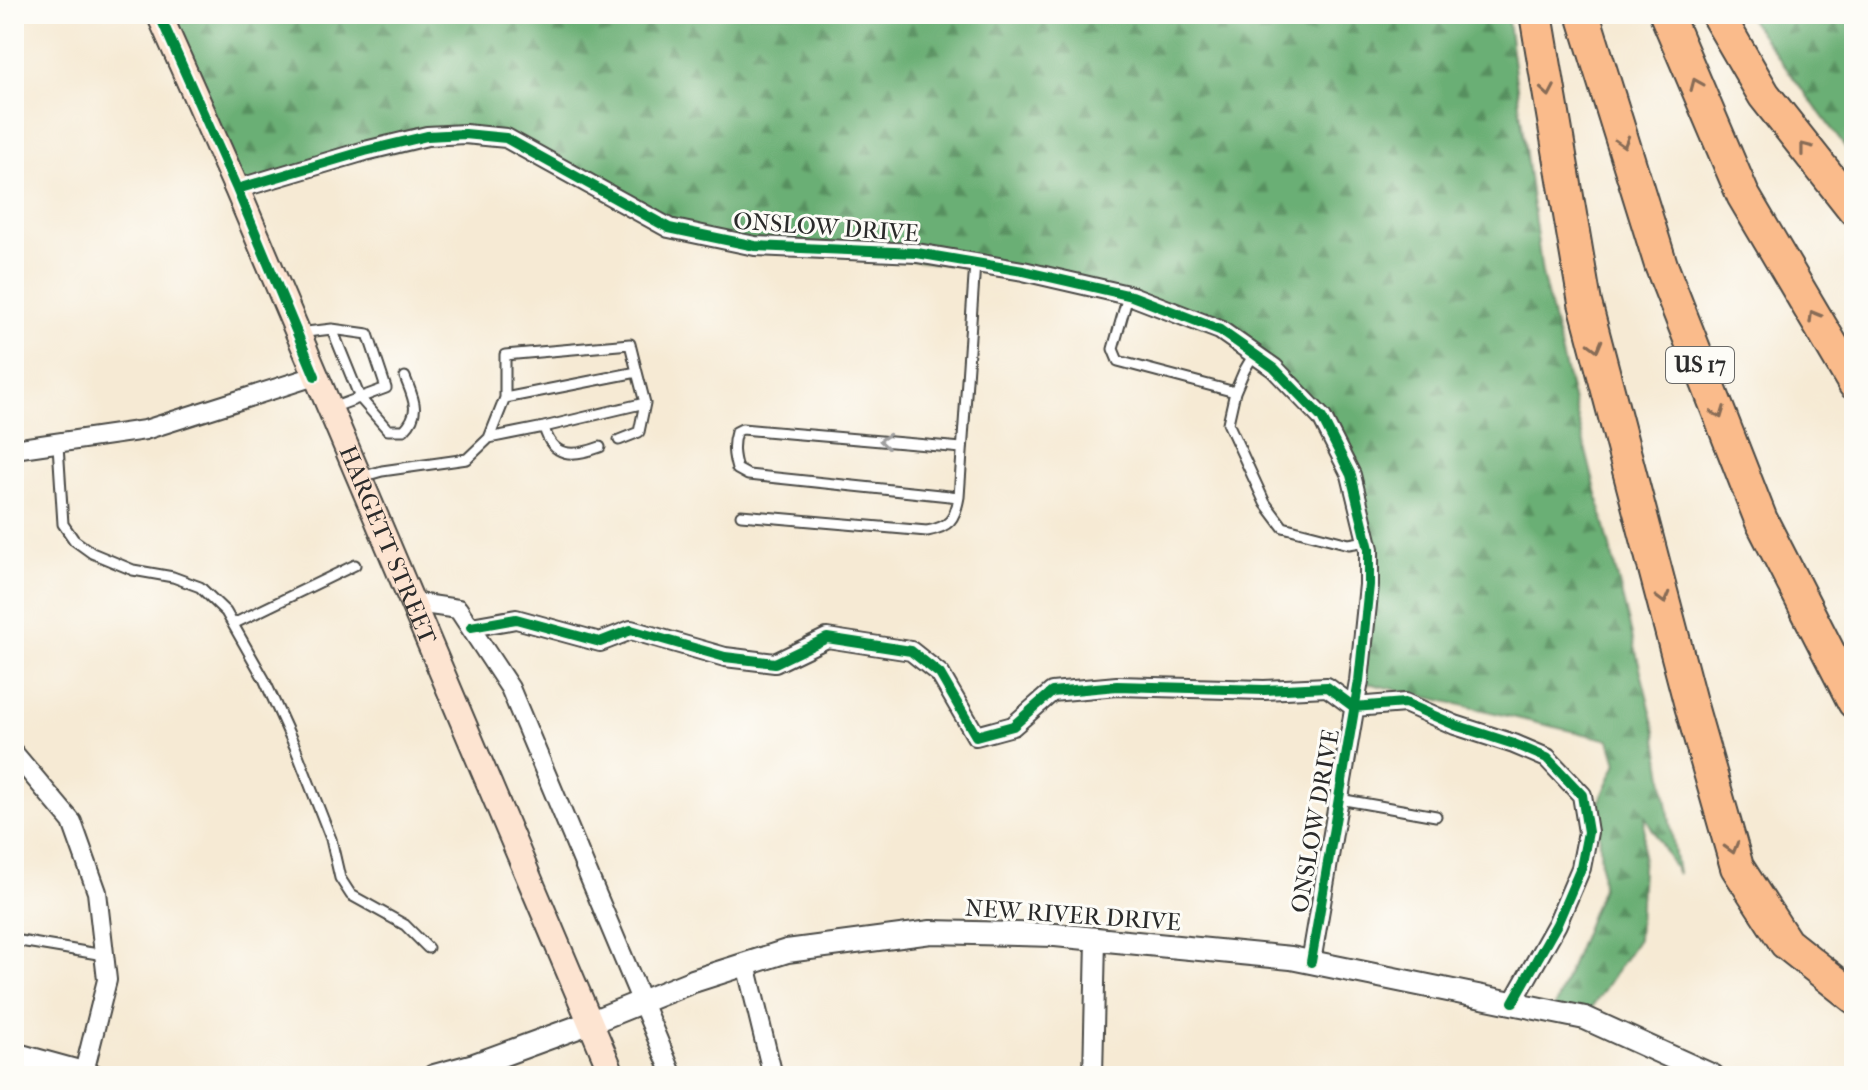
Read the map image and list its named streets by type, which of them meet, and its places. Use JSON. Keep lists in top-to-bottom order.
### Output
{
  "streets": {
    "highway": ["US 17"],
    "main road": ["HARGETT STREET"],
    "street": ["ONSLOW DRIVE", "NEW RIVER DRIVE"]
  },
  "crossings": [
    ["ONSLOW DRIVE", "HARGETT STREET"],
    ["ONSLOW DRIVE", "NEW RIVER DRIVE"],
    ["HARGETT STREET", "NEW RIVER DRIVE"]
  ]
}
